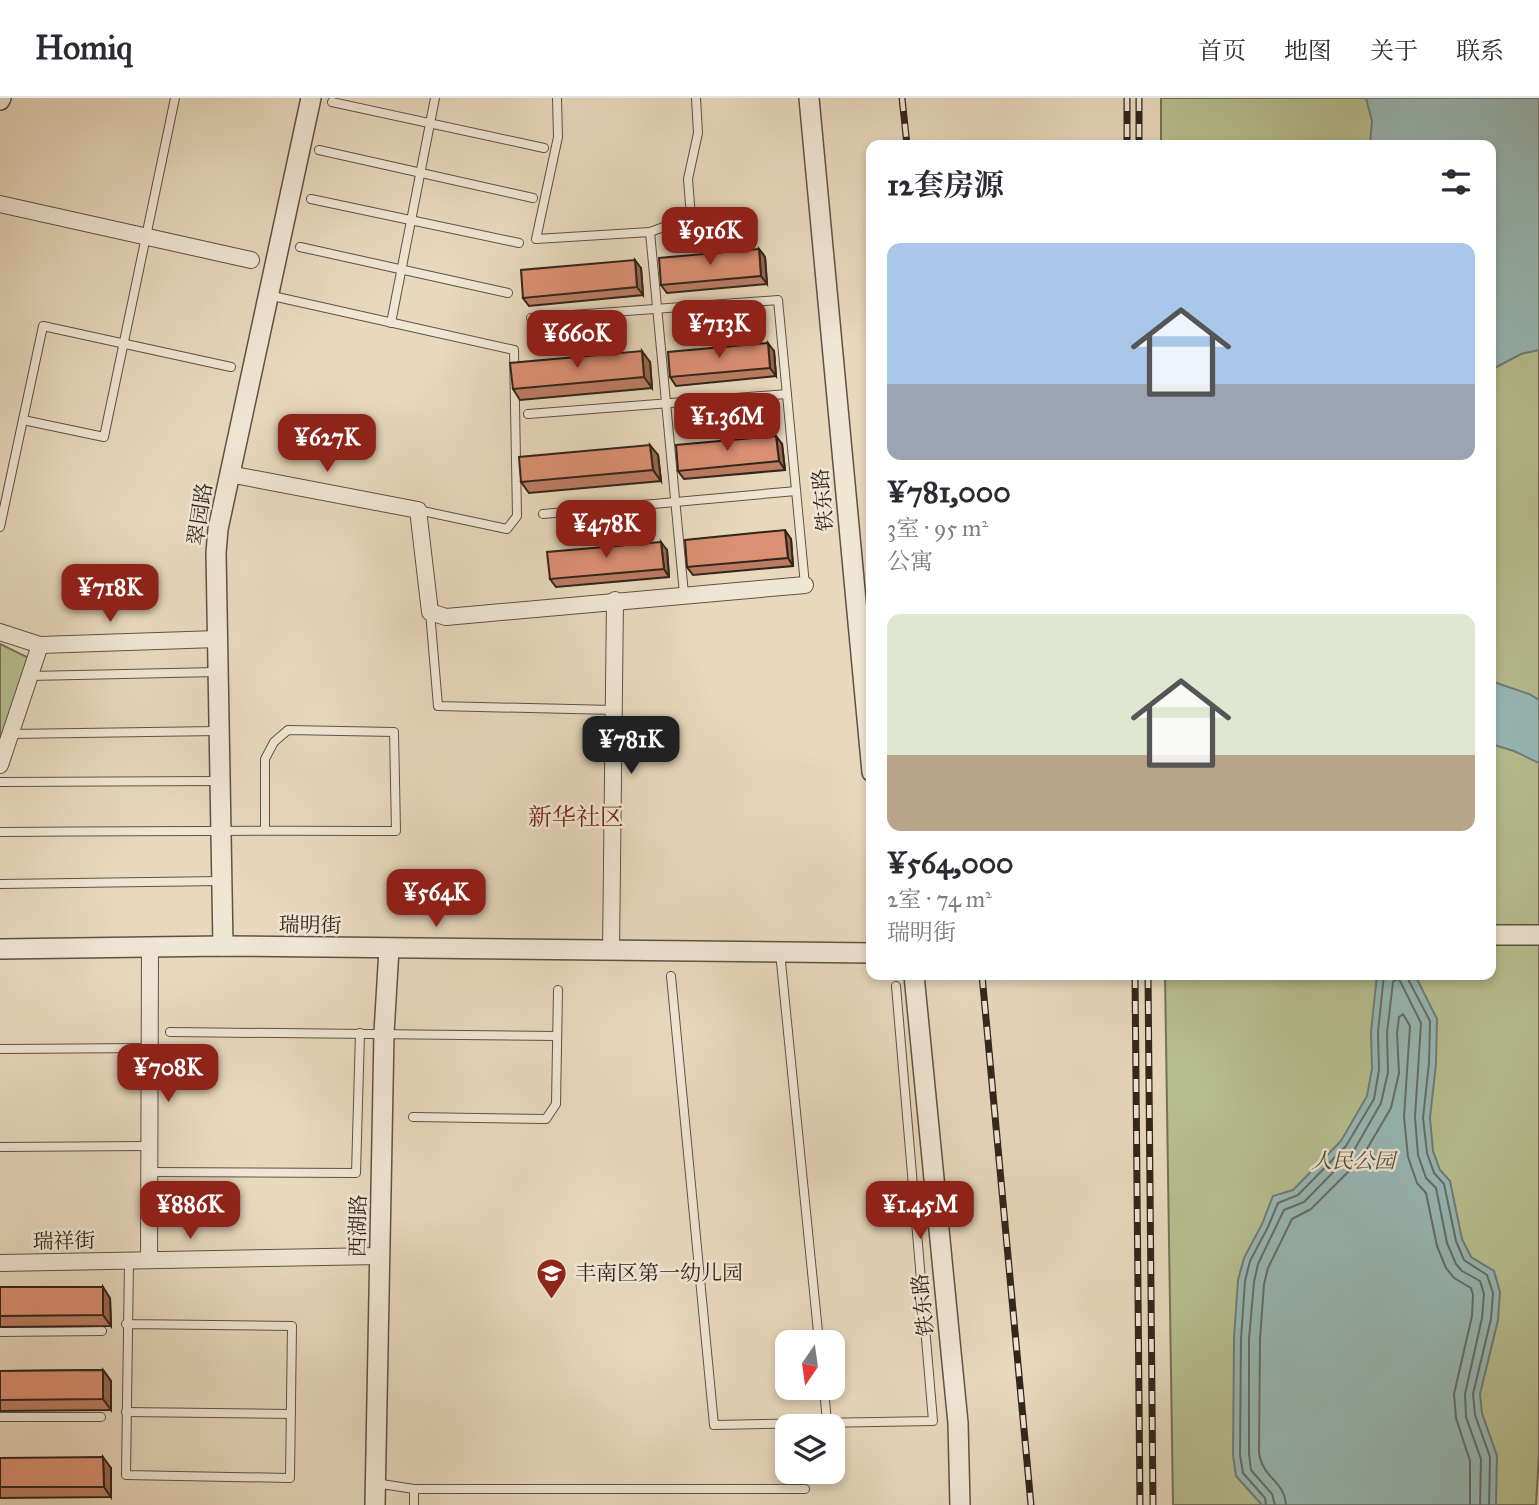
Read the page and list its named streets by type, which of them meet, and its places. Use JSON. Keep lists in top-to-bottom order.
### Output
{
  "streets": {
    "street": [
      "铁东路",
      "翠园路",
      "瑞明街",
      "西湖路",
      "瑞祥街"
    ]
  },
  "crossings": [
    ["翠园路", "瑞明街"],
    ["瑞明街", "西湖路"],
    ["西湖路", "瑞祥街"]
  ],
  "districts": ["新华社区"],
  "parks": ["人民公园"],
  "places": {
    "school or university": ["丰南区第一幼儿园"]
  },
  "north": "bottom",
  "page": {
    "header": "Homiq",
    "nav": [
      "首页",
      "地图",
      "关于",
      "联系"
    ],
    "heading": "12套房源",
    "price": [
      "¥916K",
      "¥713K",
      "¥660K",
      "¥1.36M",
      "¥627K",
      "¥478K",
      "¥718K",
      "¥781K",
      "¥564K",
      "¥708K",
      "¥886K",
      "¥1.45M"
    ],
    "list": [
      {
        "name": "¥781,000",
        "note": "3室 · 95 m² · 公寓"
      },
      {
        "name": "¥564,000",
        "note": "2室 · 74 m² · 瑞明街"
      }
    ]
  }
}
